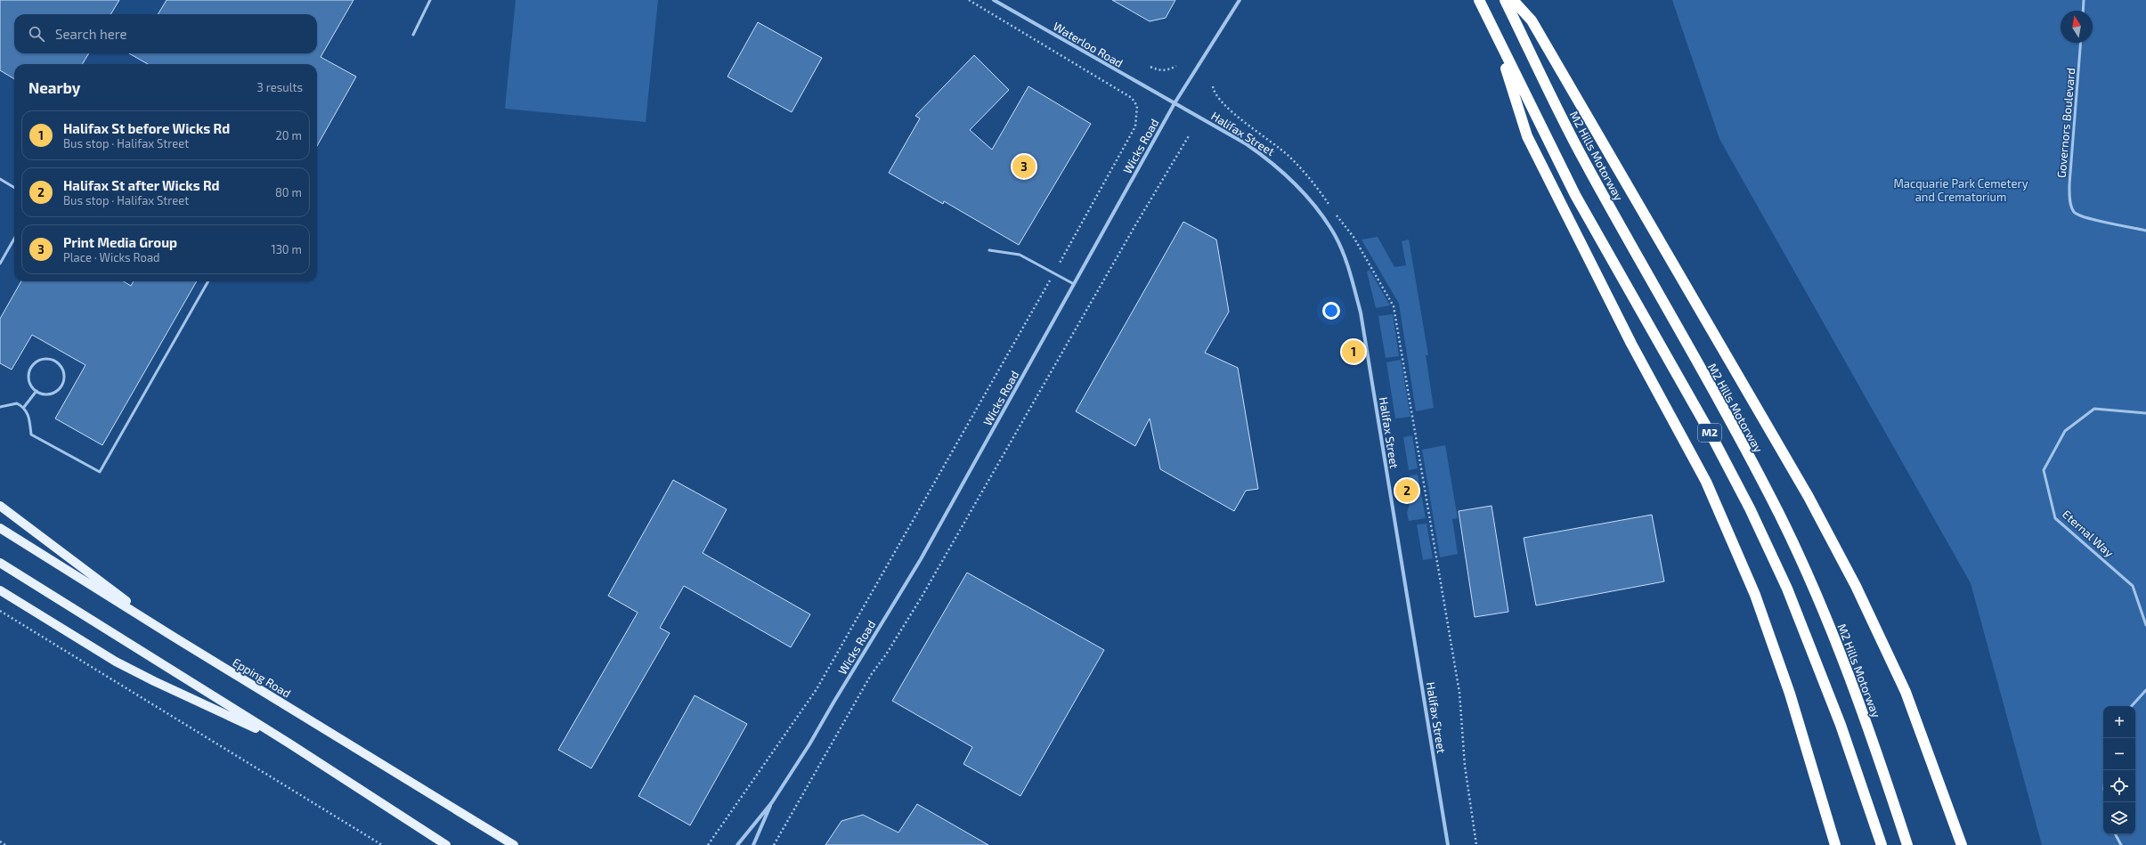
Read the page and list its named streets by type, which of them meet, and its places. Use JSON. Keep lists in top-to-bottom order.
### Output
{
  "streets": {
    "highway": ["M2 Hills Motorway", "M2"],
    "main road": ["Epping Road"],
    "street": ["Waterloo Road", "Halifax Street", "Wicks Road"],
    "lane": ["Governors Boulevard", "Eternal Way"]
  },
  "crossings": [
    ["Waterloo Road", "Halifax Street"],
    ["Waterloo Road", "Wicks Road"],
    ["Halifax Street", "Wicks Road"]
  ],
  "parks": ["Macquarie Park Cemetery and Crematorium"],
  "north": "top",
  "page": {
    "search": "Search here",
    "heading": ["Nearby", "3 results"],
    "list": [
      {
        "mark": "1",
        "name": "Halifax St before Wicks Rd",
        "note": "Bus stop · Halifax Street",
        "value": "20 m"
      },
      {
        "mark": "2",
        "name": "Halifax St after Wicks Rd",
        "note": "Bus stop · Halifax Street",
        "value": "80 m"
      },
      {
        "mark": "3",
        "name": "Print Media Group",
        "note": "Place · Wicks Road",
        "value": "130 m"
      }
    ],
    "pins": ["3", "1", "2"],
    "map_buttons": ["+", "−"]
  }
}
